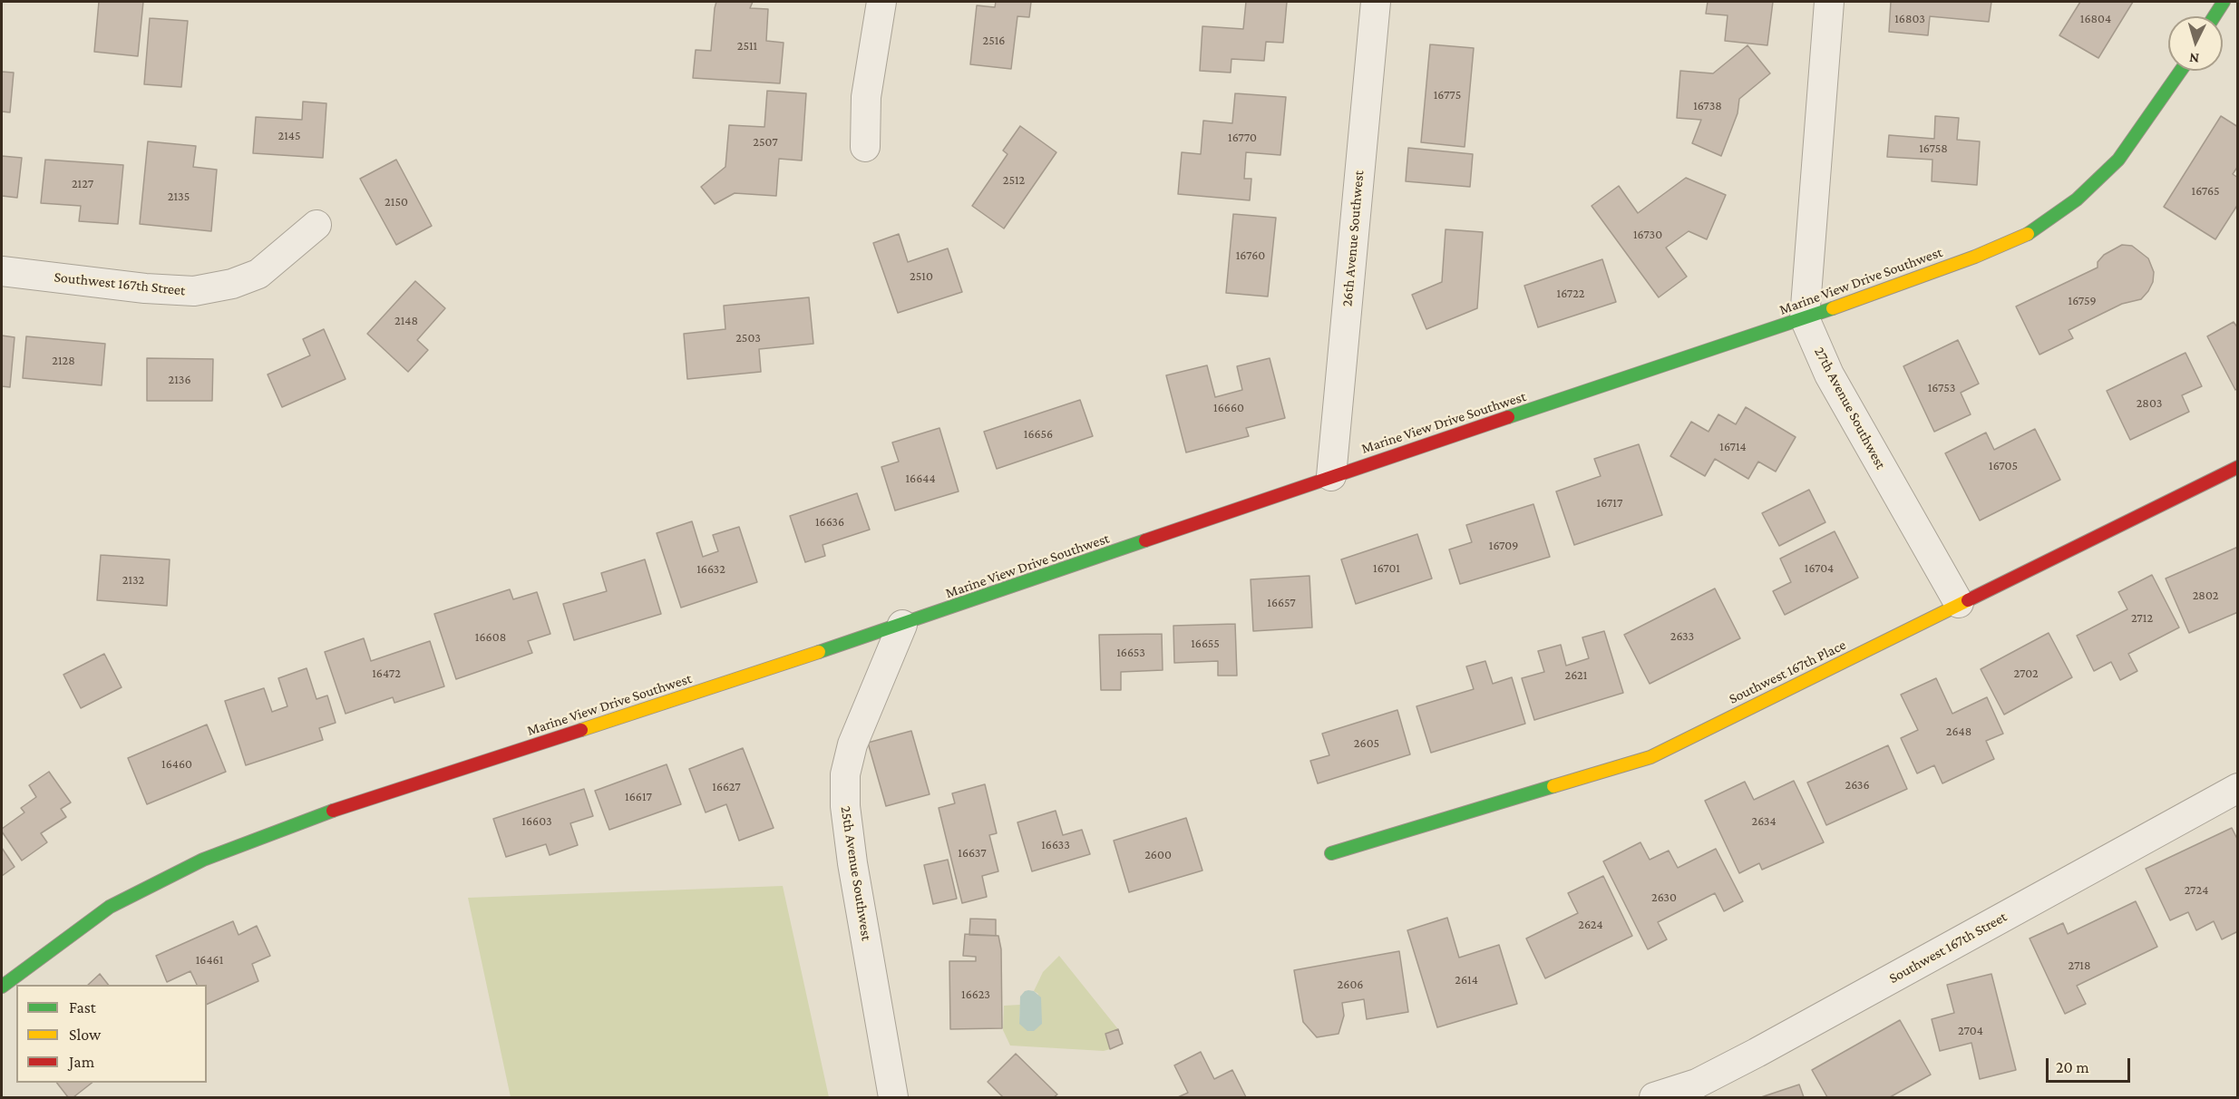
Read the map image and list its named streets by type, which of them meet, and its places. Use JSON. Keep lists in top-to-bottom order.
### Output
{
  "streets": {
    "street": [
      "26th Avenue Southwest",
      "Marine View Drive Southwest",
      "Southwest 167th Street",
      "27th Avenue Southwest",
      "Southwest 167th Place",
      "25th Avenue Southwest"
    ]
  },
  "crossings": [
    ["26th Avenue Southwest", "Marine View Drive Southwest"],
    ["Marine View Drive Southwest", "27th Avenue Southwest"],
    ["Marine View Drive Southwest", "25th Avenue Southwest"],
    ["27th Avenue Southwest", "Southwest 167th Place"]
  ],
  "house_numbers": [
    "16803",
    "16804",
    "2516",
    "2511",
    "16775",
    "16738",
    "2145",
    "16770",
    "2507",
    "16758",
    "2512",
    "2127",
    "16765",
    "2135",
    "2150",
    "16730",
    "16760",
    "2510",
    "16722",
    "16759",
    "2148",
    "2503",
    "2128",
    "2136",
    "16753",
    "2803",
    "16660",
    "16656",
    "16714",
    "16705",
    "16644",
    "16717",
    "16636",
    "16709",
    "16701",
    "16704",
    "16632",
    "2132",
    "2802",
    "16657",
    "2712",
    "2633",
    "16608",
    "16655",
    "16653",
    "16472",
    "2702",
    "2621",
    "2648",
    "2605",
    "16460",
    "2636",
    "16627",
    "16617",
    "16603",
    "2634",
    "16633",
    "16637",
    "2600",
    "2724",
    "2630",
    "2624",
    "16461",
    "2718",
    "2614",
    "2606",
    "16623",
    "2704"
  ],
  "legend": ["Fast", "Slow", "Jam"],
  "scale_bar": "20 m",
  "north": "bottom"
}
